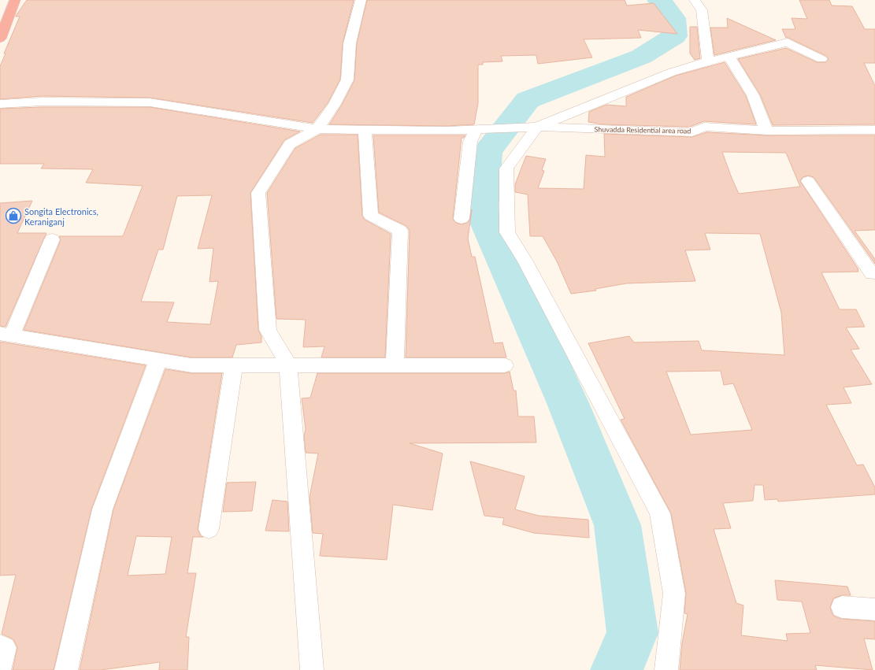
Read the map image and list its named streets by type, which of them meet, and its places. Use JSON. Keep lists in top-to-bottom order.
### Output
{
  "streets": {
    "street": ["Shuvadda Residential area road"]
  },
  "places": {
    "shop": ["Songita Electronics, Keraniganj"]
  }
}
